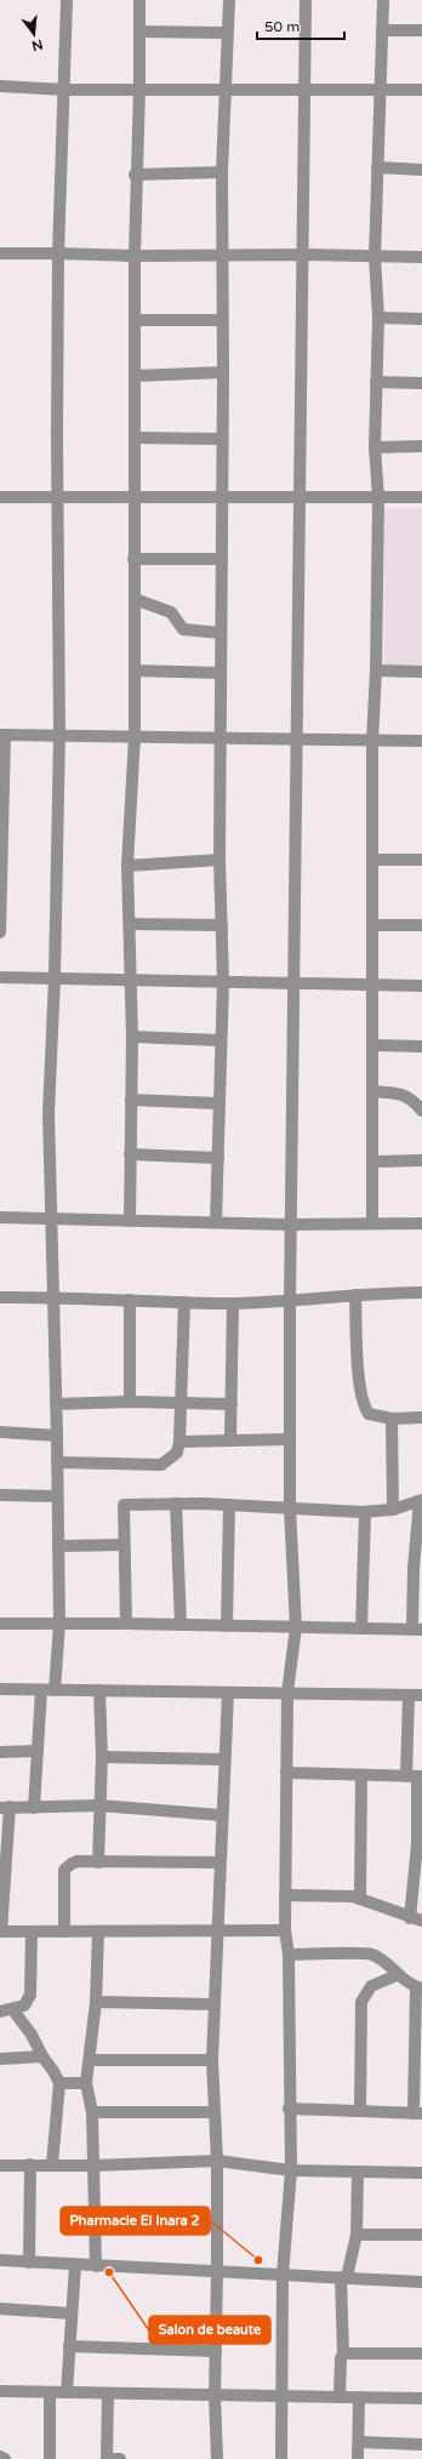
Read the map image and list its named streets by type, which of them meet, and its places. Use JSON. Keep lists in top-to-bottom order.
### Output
{
  "places": ["Pharmacie El Inara 2", "Salon de beaute"],
  "scale_bar": "50 m",
  "north": "bottom"
}
